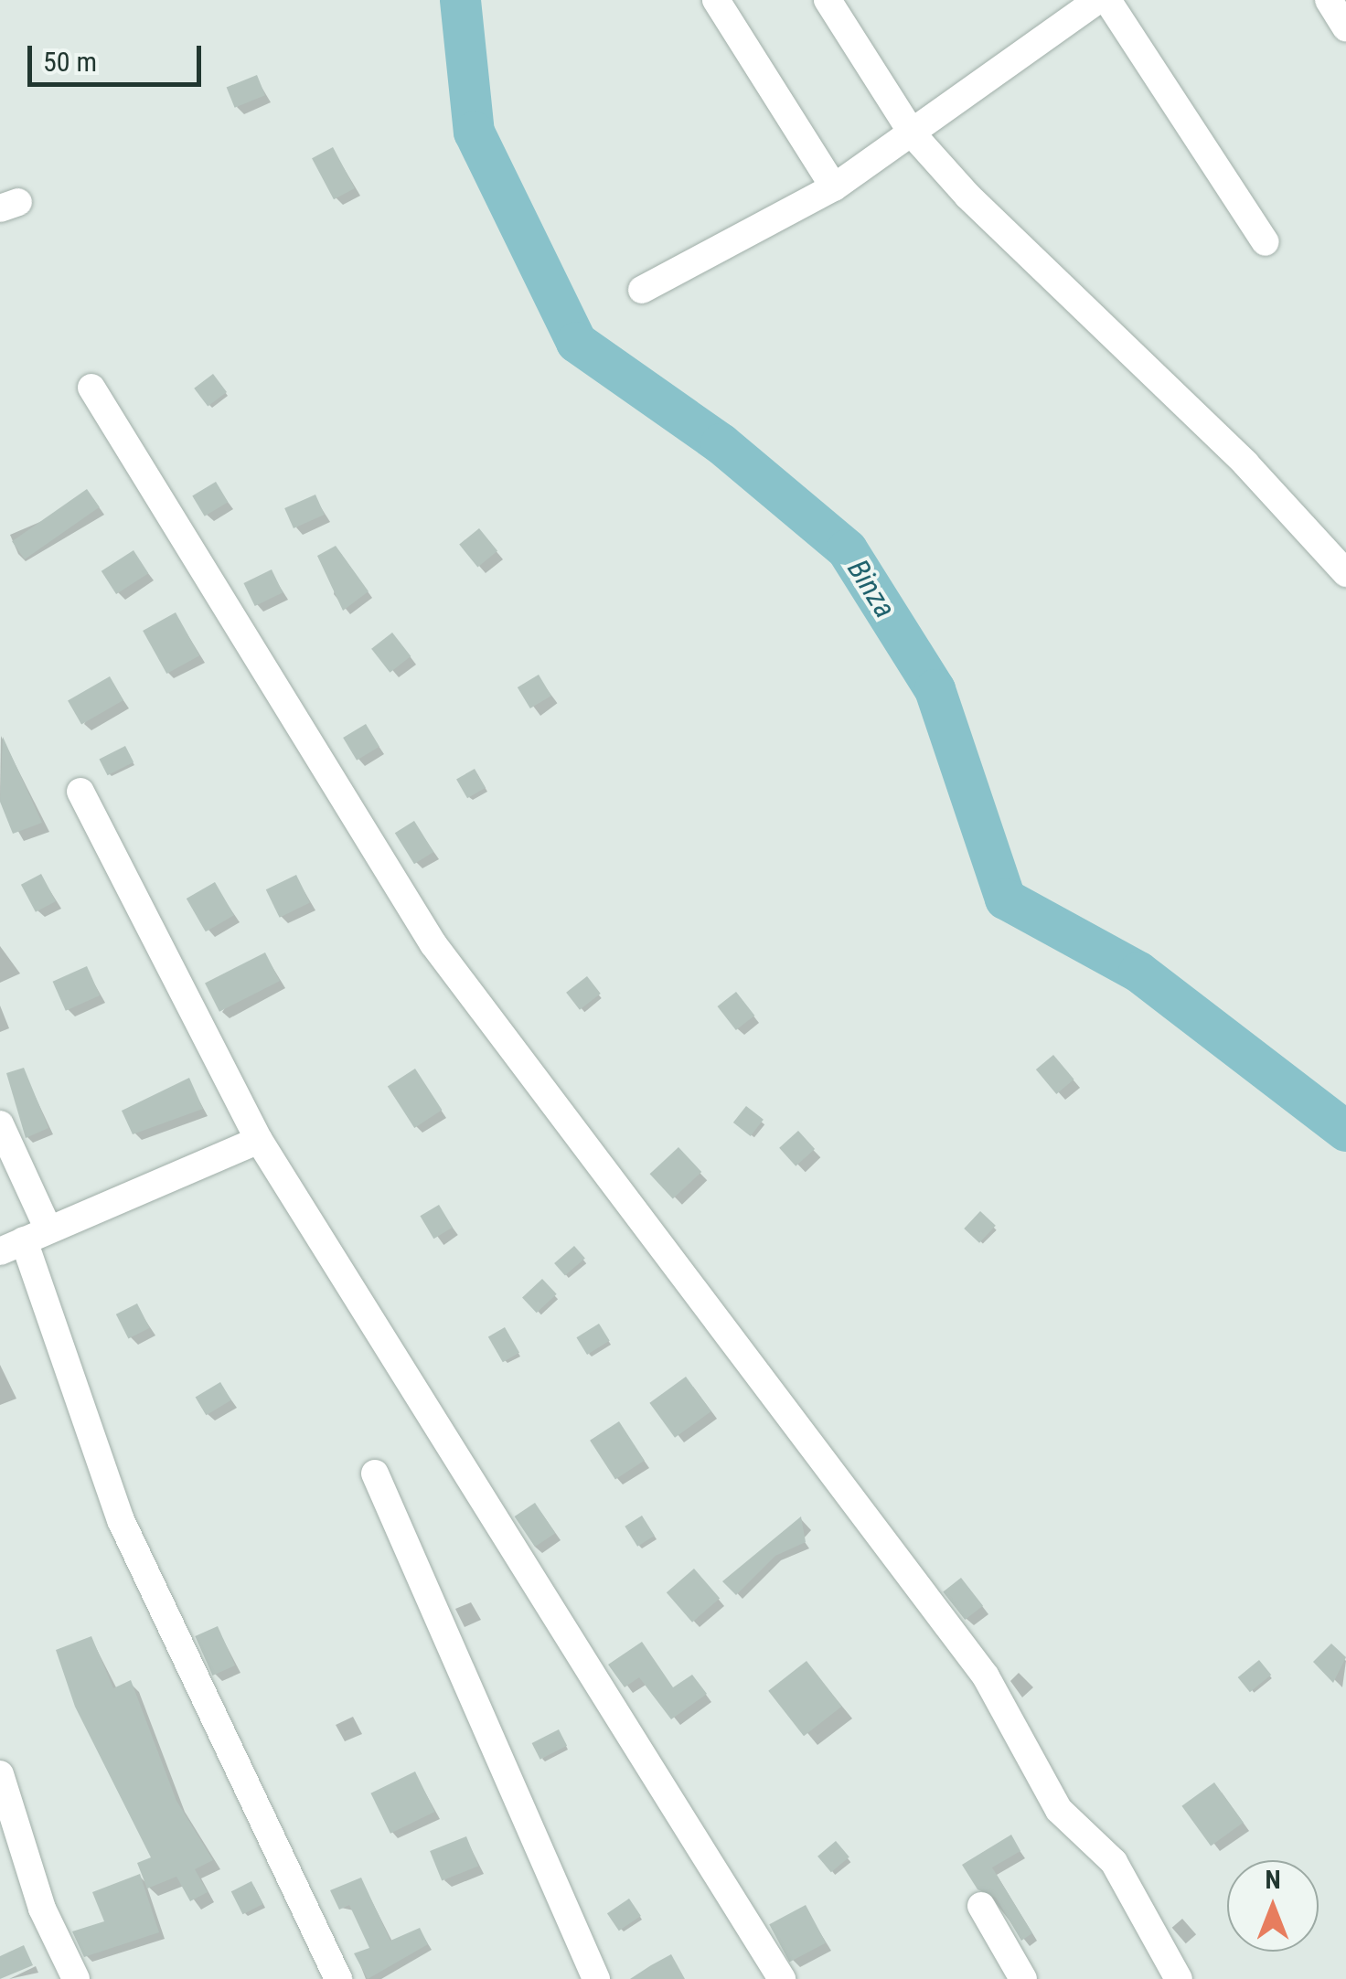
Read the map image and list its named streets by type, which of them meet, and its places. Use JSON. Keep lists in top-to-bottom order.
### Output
{
  "water": ["Binza"],
  "scale_bar": "50 m",
  "north": "top"
}
